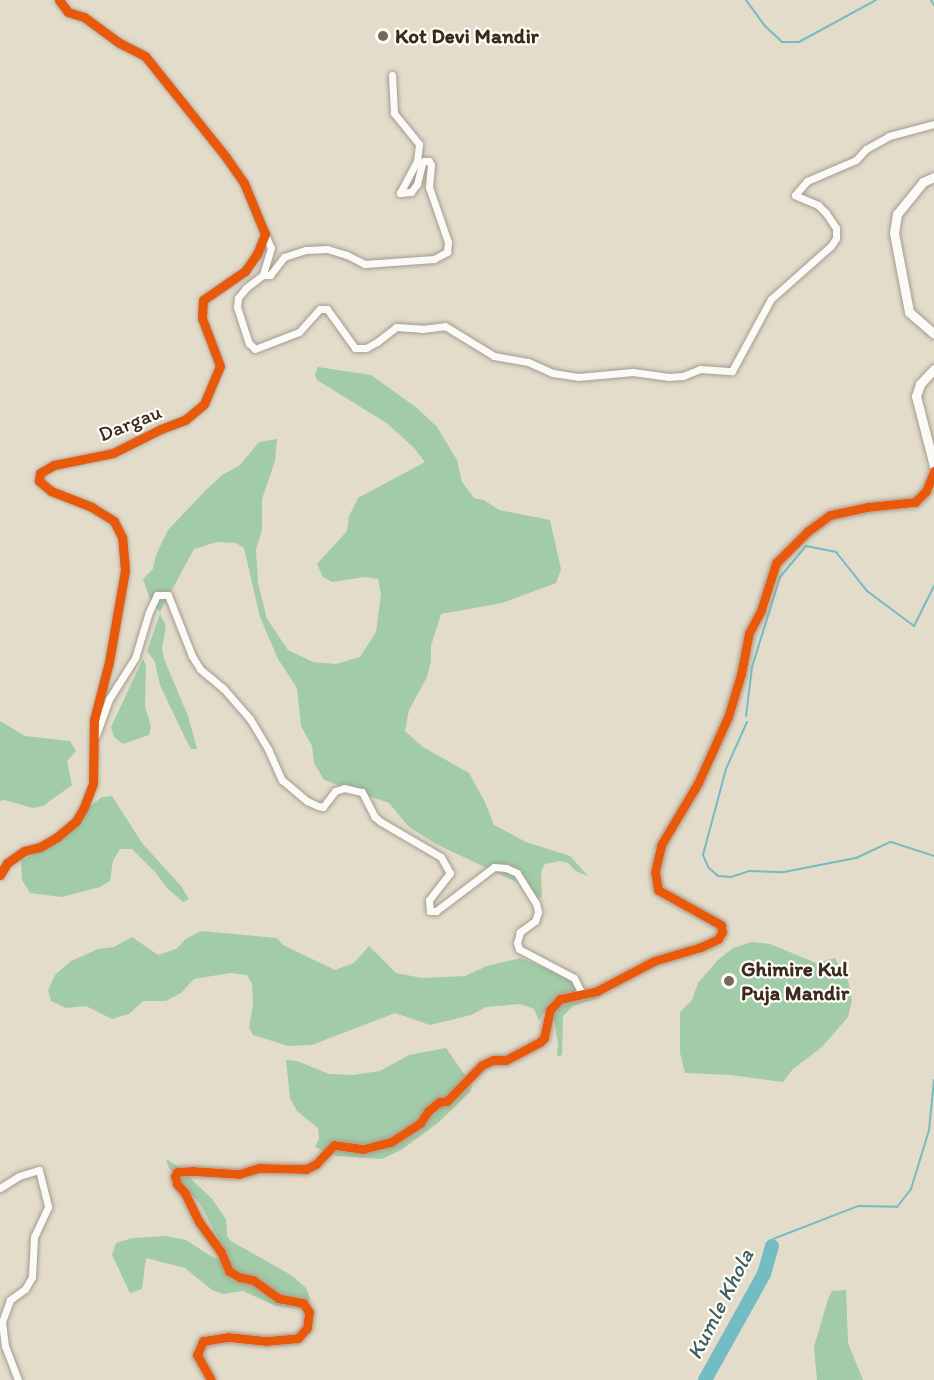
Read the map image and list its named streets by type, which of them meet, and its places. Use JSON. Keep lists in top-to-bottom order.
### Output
{
  "streets": {
    "street": ["Dargau"]
  },
  "water": ["Kumle Khola"],
  "places": ["Kot Devi Mandir", "Ghimire Kul Puja Mandir"]
}
